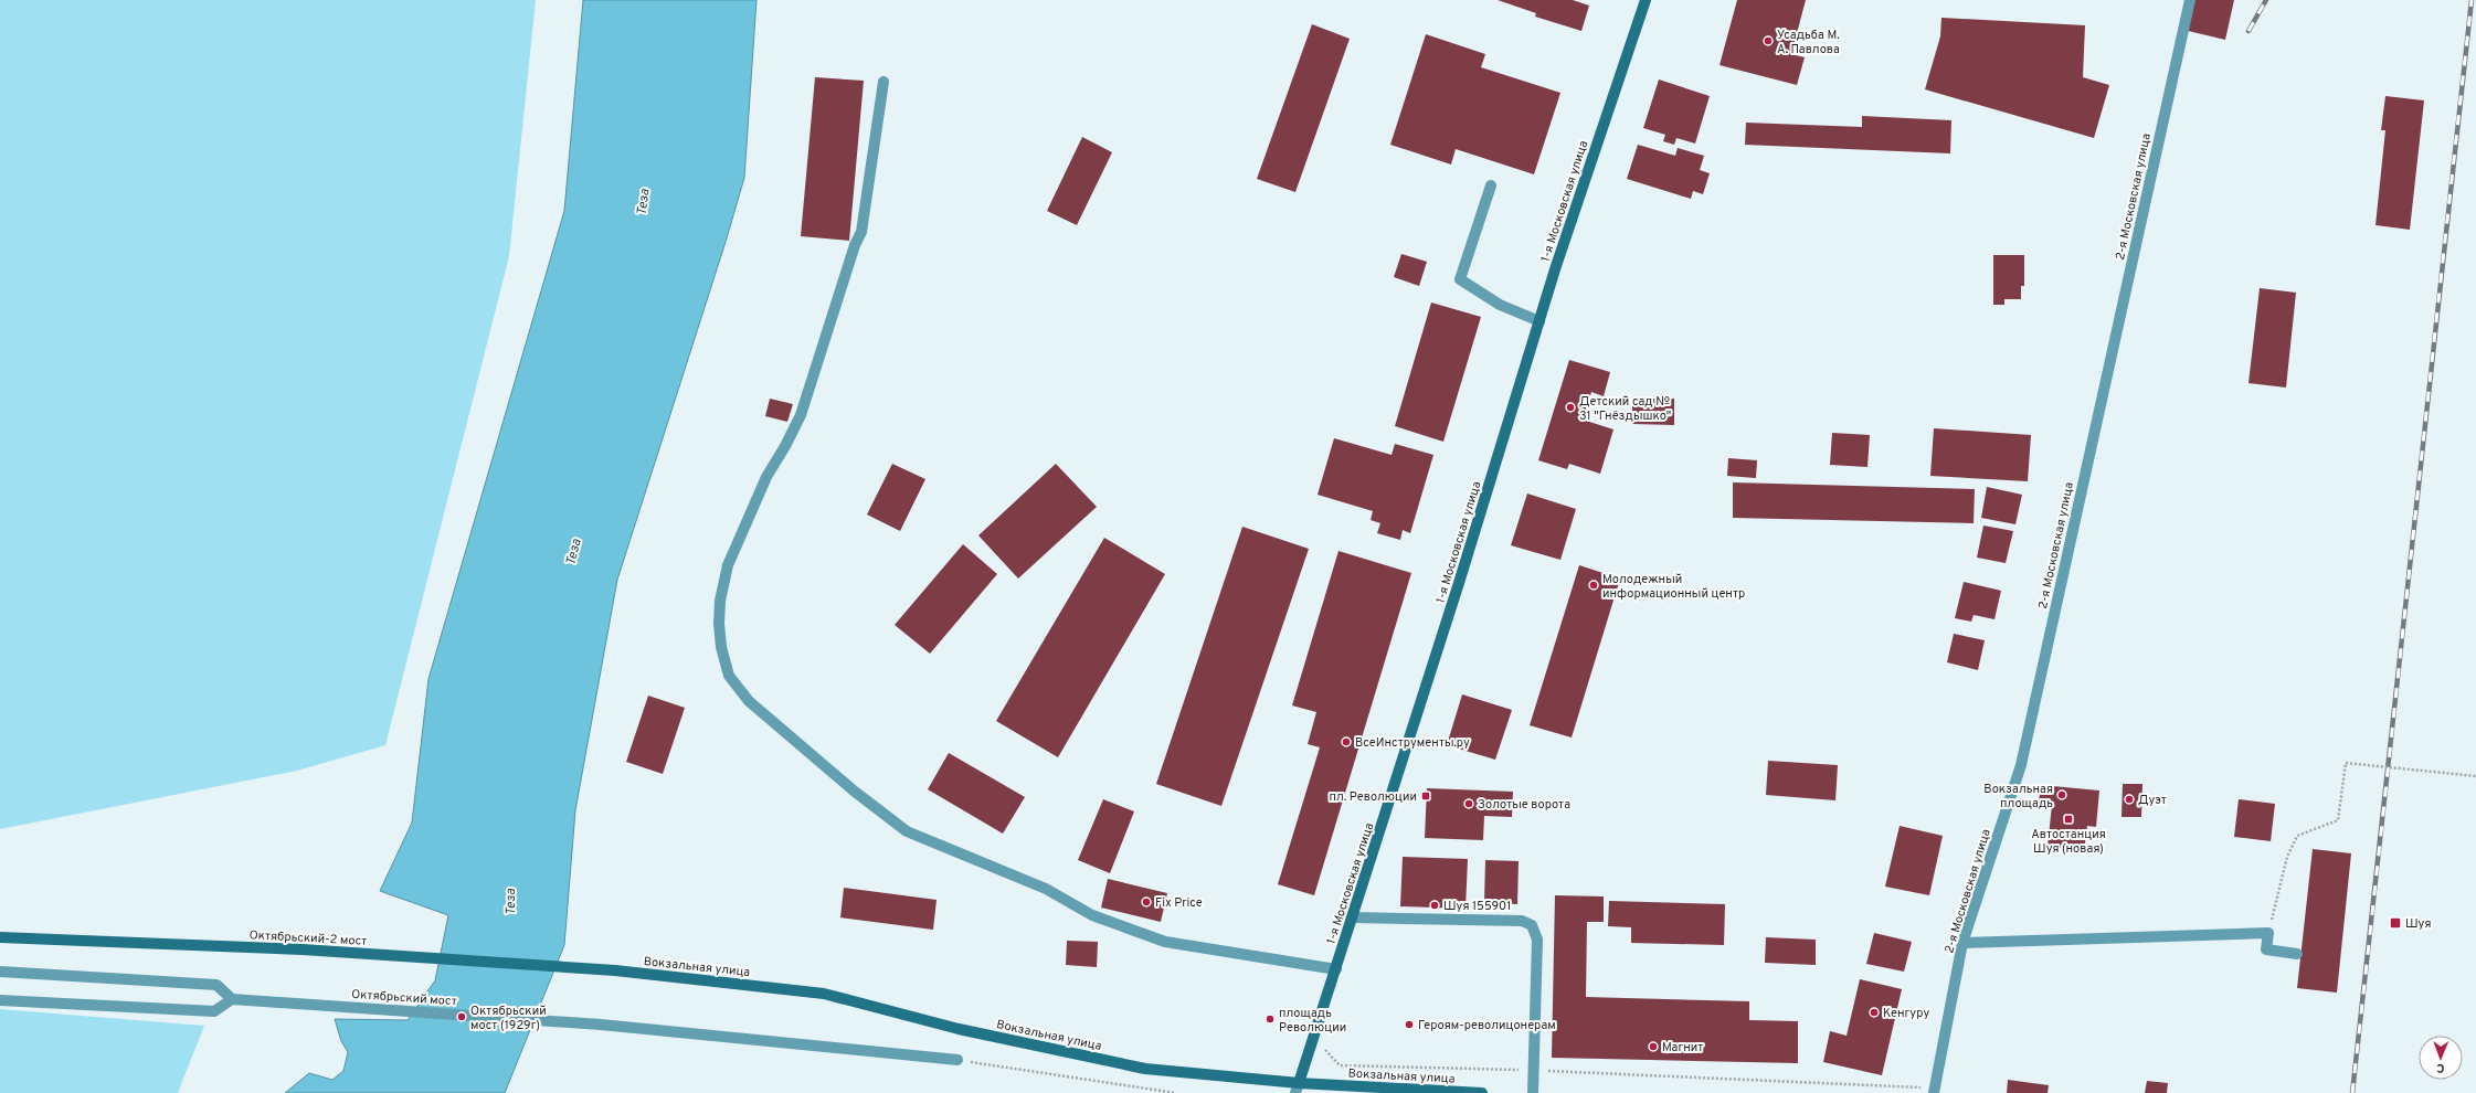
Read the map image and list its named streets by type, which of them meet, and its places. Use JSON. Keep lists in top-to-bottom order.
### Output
{
  "streets": {
    "main road": ["1-я Московская улица", "Октябрьский-2 мост", "Вокзальная улица"],
    "street": ["2-я Московская улица", "Октябрьский мост"]
  },
  "crossings": [
    ["1-я Московская улица", "Вокзальная улица"],
    ["Октябрьский-2 мост", "Вокзальная улица"]
  ],
  "water": ["Теза"],
  "places": {
    "other": [
      "Усадьба М. А. Павлова",
      "Детский сад № 31 \"Гнёздышко\"",
      "Молодежный информационный центр",
      "ВсеИнструменты.ру",
      "Вокзальная площадь",
      "Дуэт",
      "Золотые ворота",
      "Fix Price",
      "Шуя 155901",
      "Кенгуру",
      "Октябрьский мост (1929г)",
      "площадь Революции",
      "Героям-револицонерам",
      "Магнит"
    ],
    "transit": ["пл. Революции", "Автостанция Шуя (новая)", "Шуя"]
  },
  "north": "bottom"
}
